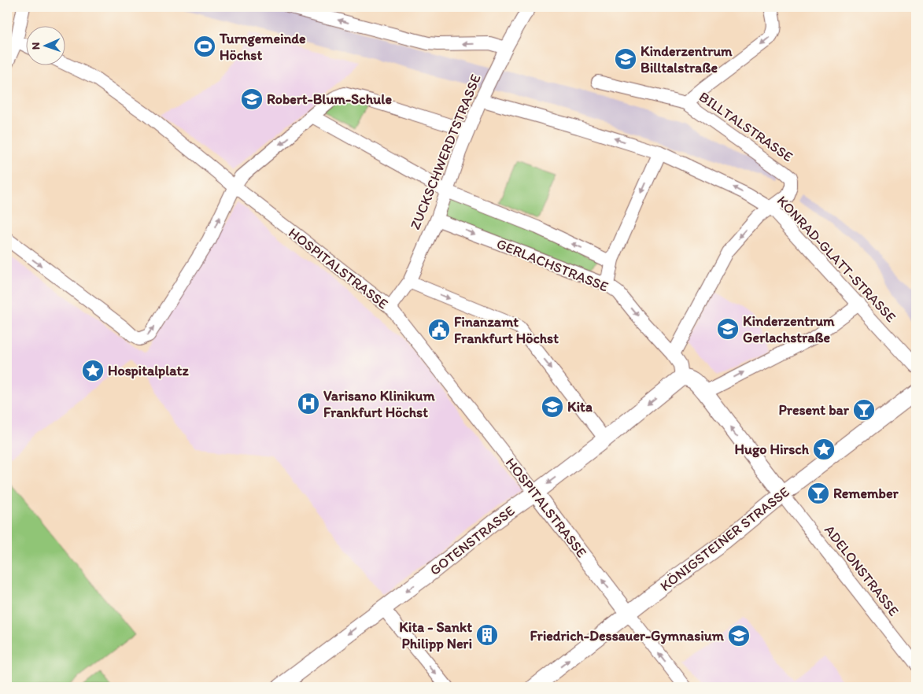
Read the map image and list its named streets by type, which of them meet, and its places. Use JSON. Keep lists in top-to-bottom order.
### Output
{
  "streets": {
    "main road": ["HOSPITALSTRASSE", "KÖNIGSTEINER STRASSE", "GOTENSTRASSE"],
    "street": [
      "BILLTALSTRASSE",
      "ZUCKSCHWERDTSTRASSE",
      "KONRAD-GLATT-STRASSE",
      "GERLACHSTRASSE",
      "ADELONSTRASSE"
    ]
  },
  "crossings": [
    ["BILLTALSTRASSE", "KONRAD-GLATT-STRASSE"],
    ["ZUCKSCHWERDTSTRASSE", "KONRAD-GLATT-STRASSE"],
    ["ZUCKSCHWERDTSTRASSE", "GERLACHSTRASSE"],
    ["ZUCKSCHWERDTSTRASSE", "HOSPITALSTRASSE"],
    ["GERLACHSTRASSE", "GOTENSTRASSE"],
    ["HOSPITALSTRASSE", "KÖNIGSTEINER STRASSE"],
    ["HOSPITALSTRASSE", "GOTENSTRASSE"],
    ["KÖNIGSTEINER STRASSE", "ADELONSTRASSE"]
  ],
  "one_way": ["KONRAD-GLATT-STRASSE", "GOTENSTRASSE"],
  "places": {
    "sports": ["Turngemeinde Höchst"],
    "school or university": [
      "Kinderzentrum Billtalstraße",
      "Robert-Blum-Schule",
      "Kinderzentrum Gerlachstraße",
      "Kita",
      "Friedrich-Dessauer-Gymnasium"
    ],
    "public building": ["Finanzamt Frankfurt Höchst"],
    "place": ["Hospitalplatz", "Hugo Hirsch"],
    "hospital": ["Varisano Klinikum Frankfurt Höchst"],
    "bar": ["Present bar", "Remember"],
    "building": ["Kita - Sankt Philipp Neri"]
  },
  "north": "left"
}
